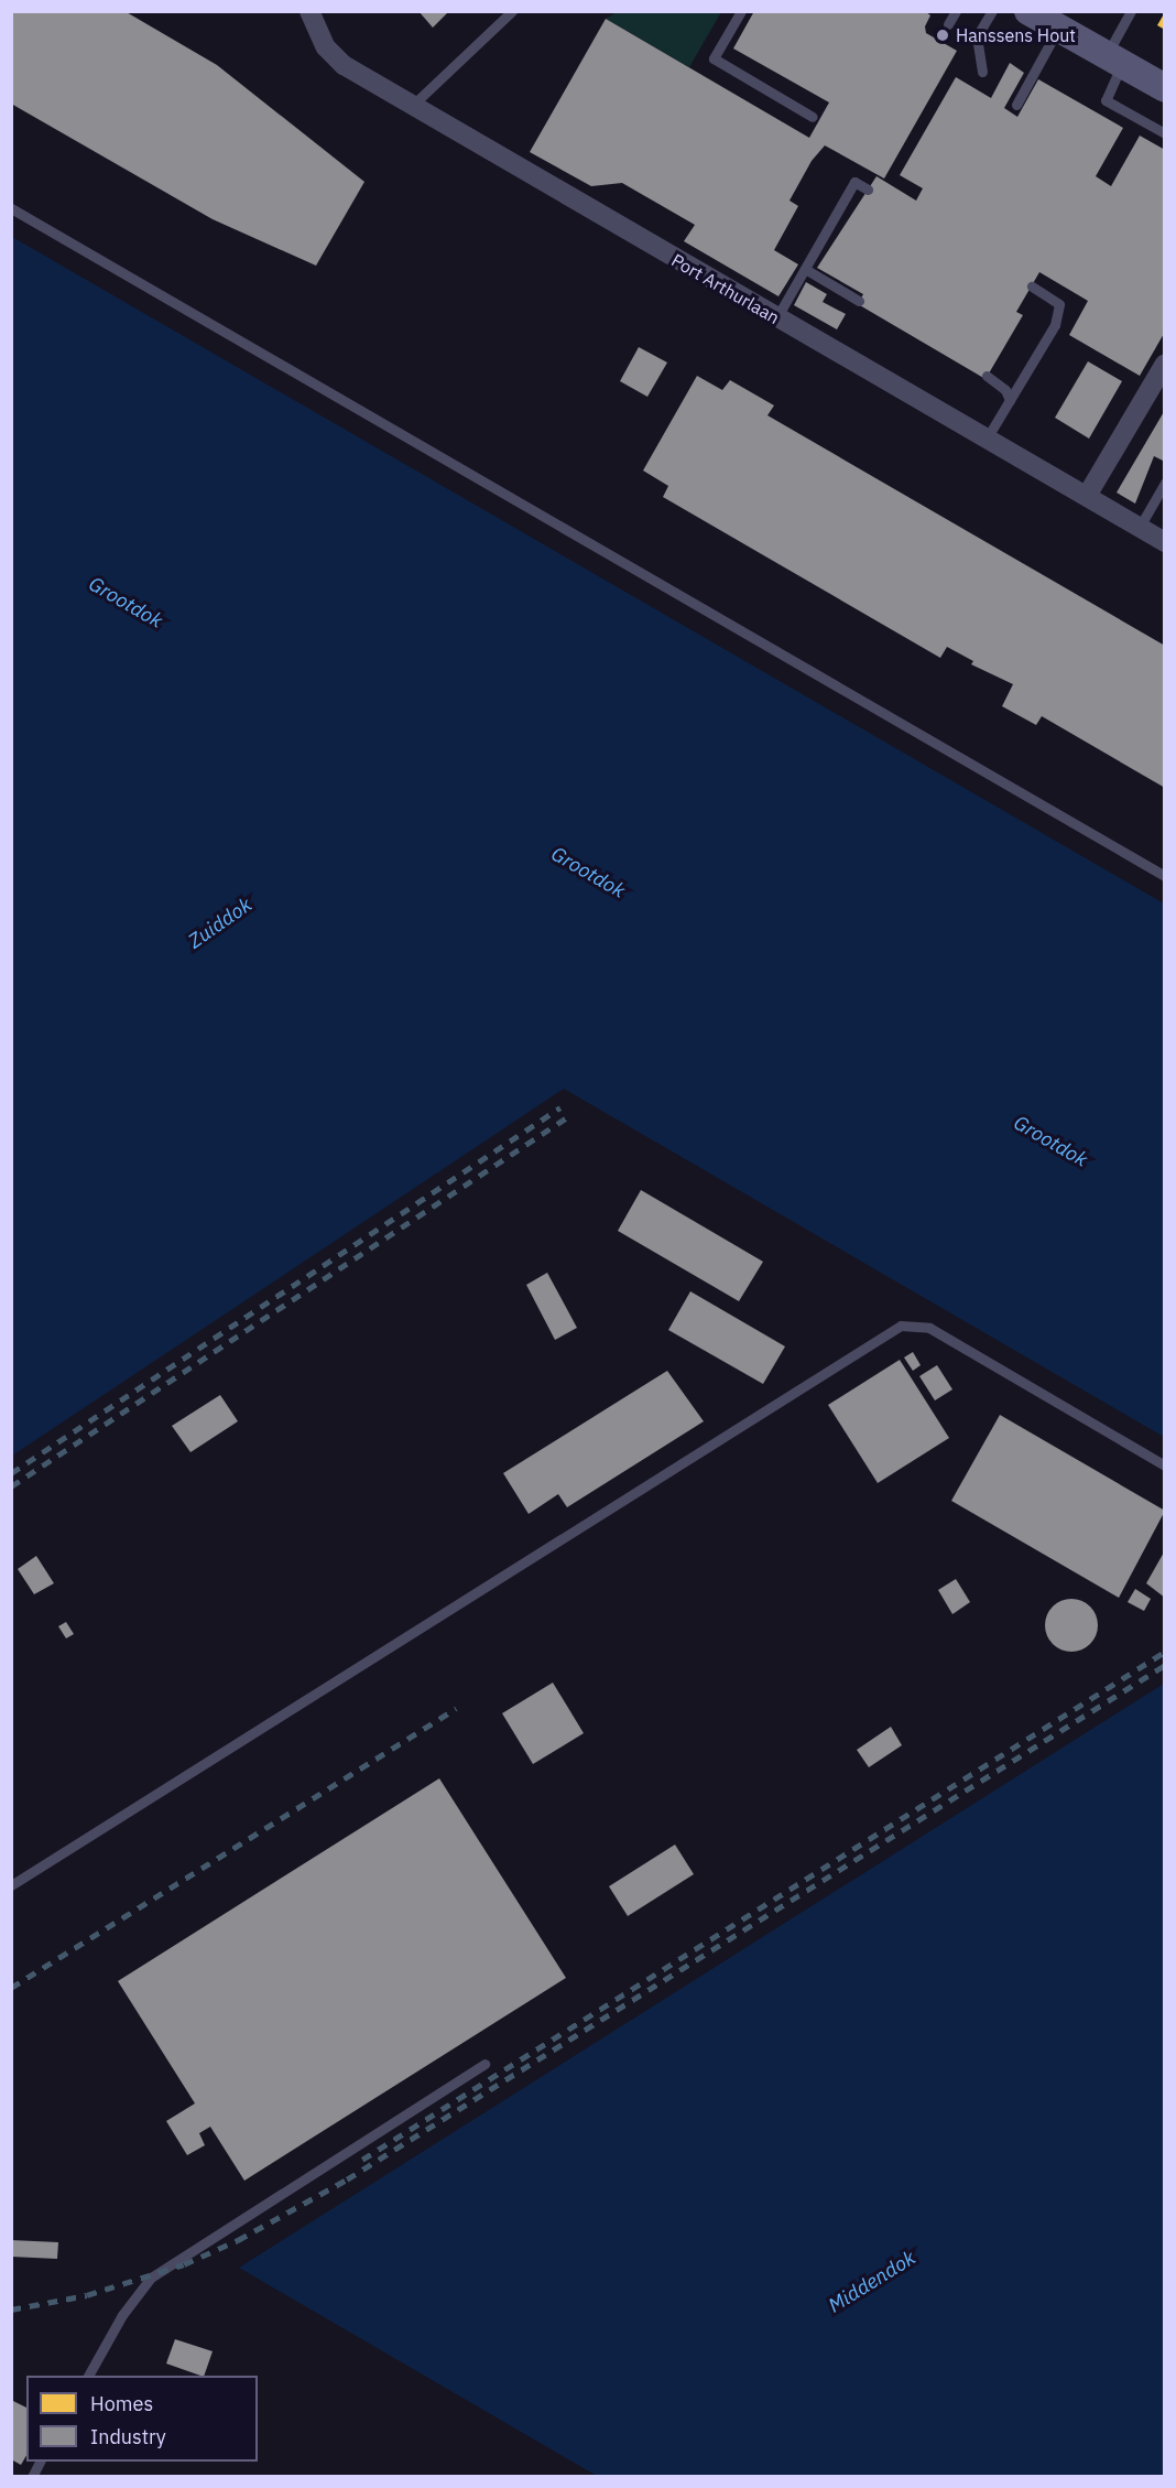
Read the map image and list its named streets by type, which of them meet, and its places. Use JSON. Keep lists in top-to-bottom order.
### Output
{
  "streets": {
    "street": ["Port Arthurlaan"]
  },
  "water": ["Grootdok", "Zuiddok", "Middendok"],
  "places": ["Hanssens Hout"],
  "legend": ["Homes", "Industry"]
}
